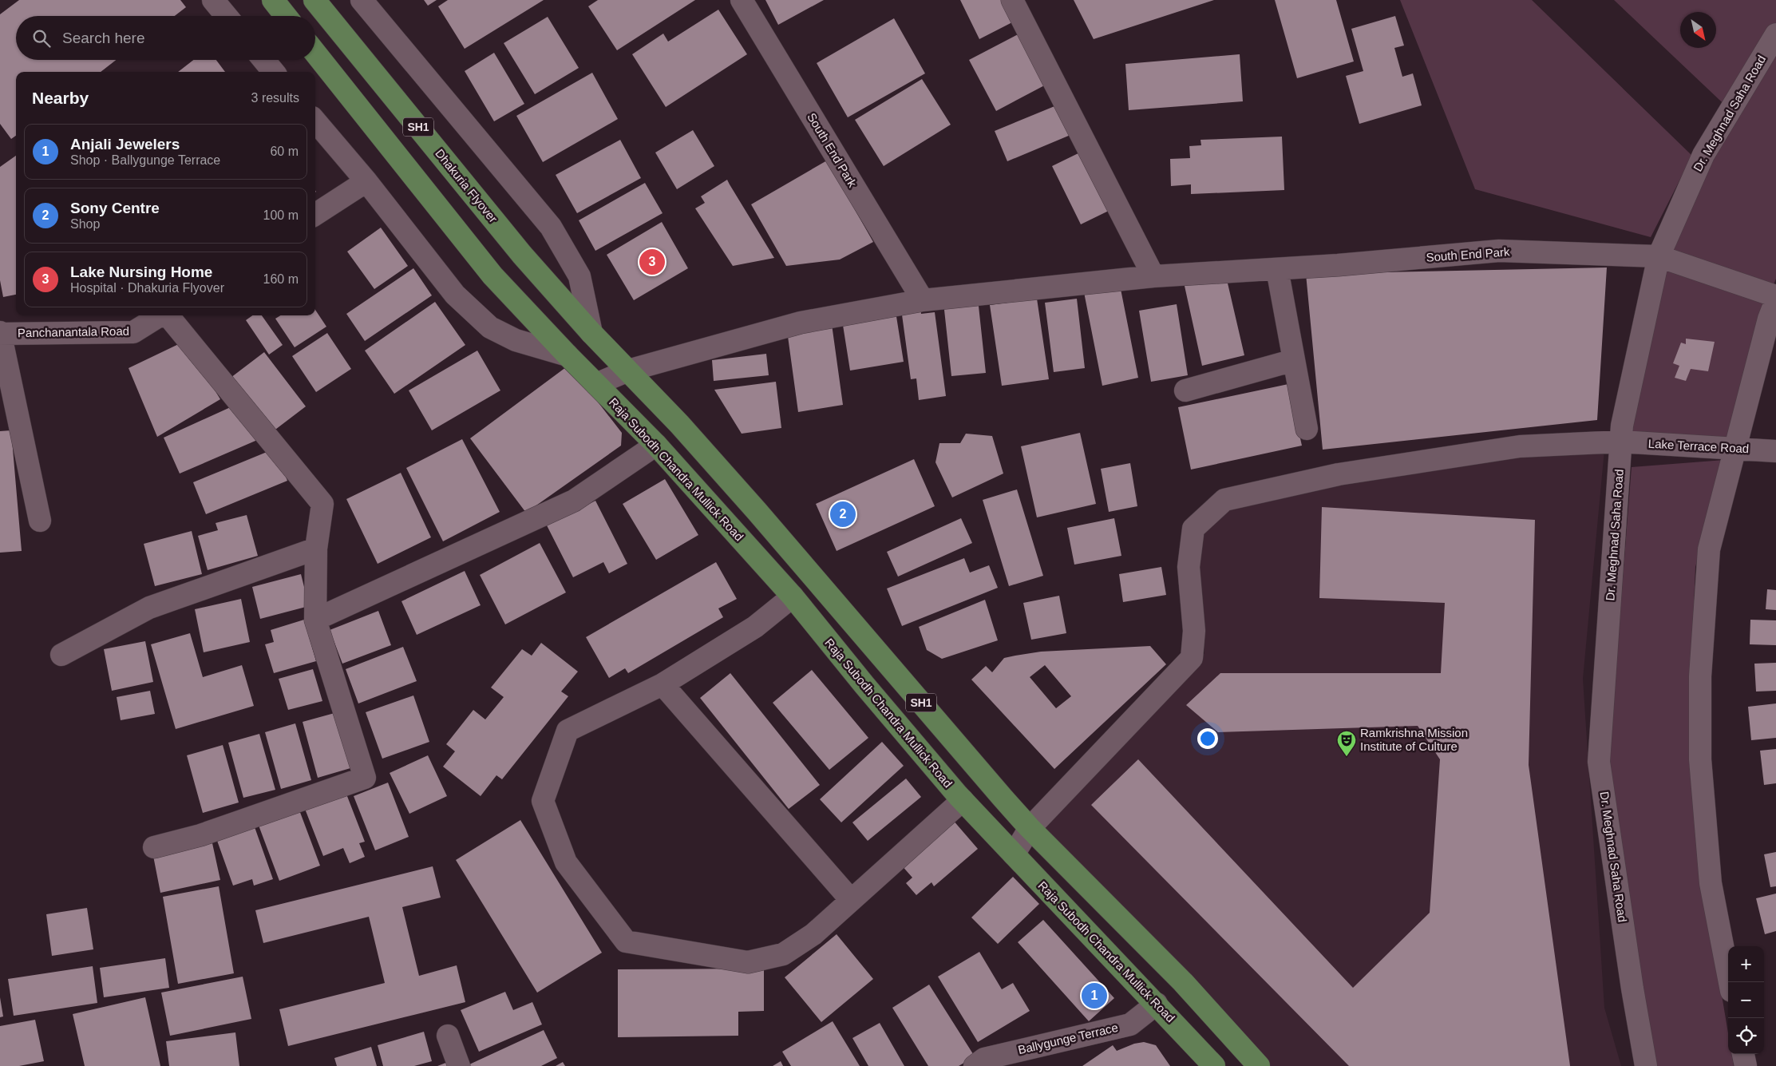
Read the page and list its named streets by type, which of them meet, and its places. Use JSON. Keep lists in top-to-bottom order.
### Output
{
  "streets": {
    "main road": ["SH1", "Dhakuria Flyover", "Raja Subodh Chandra Mullick Road"],
    "street": [
      "Dr. Meghnad Saha Road",
      "South End Park",
      "Panchanantala Road",
      "Lake Terrace Road",
      "Ballygunge Terrace"
    ]
  },
  "crossings": [
    ["Dr. Meghnad Saha Road", "South End Park"],
    ["Dr. Meghnad Saha Road", "Lake Terrace Road"],
    ["SH1", "South End Park"],
    ["SH1", "Dhakuria Flyover"],
    ["SH1", "Lake Terrace Road"],
    ["SH1", "Raja Subodh Chandra Mullick Road"],
    ["South End Park", "Raja Subodh Chandra Mullick Road"],
    ["Lake Terrace Road", "Raja Subodh Chandra Mullick Road"],
    ["Raja Subodh Chandra Mullick Road", "Ballygunge Terrace"]
  ],
  "places": {
    "theatre": ["Ramkrishna Mission Institute of Culture"]
  },
  "north": "bottom right",
  "page": {
    "search": "Search here",
    "heading": ["Nearby", "3 results"],
    "list": [
      {
        "mark": "1",
        "name": "Anjali Jewelers",
        "note": "Shop · Ballygunge Terrace",
        "value": "60 m"
      },
      {
        "mark": "2",
        "name": "Sony Centre",
        "note": "Shop",
        "value": "100 m"
      },
      {
        "mark": "3",
        "name": "Lake Nursing Home",
        "note": "Hospital · Dhakuria Flyover",
        "value": "160 m"
      }
    ],
    "pins": ["3", "2", "1"],
    "map_buttons": ["+", "−"]
  }
}
